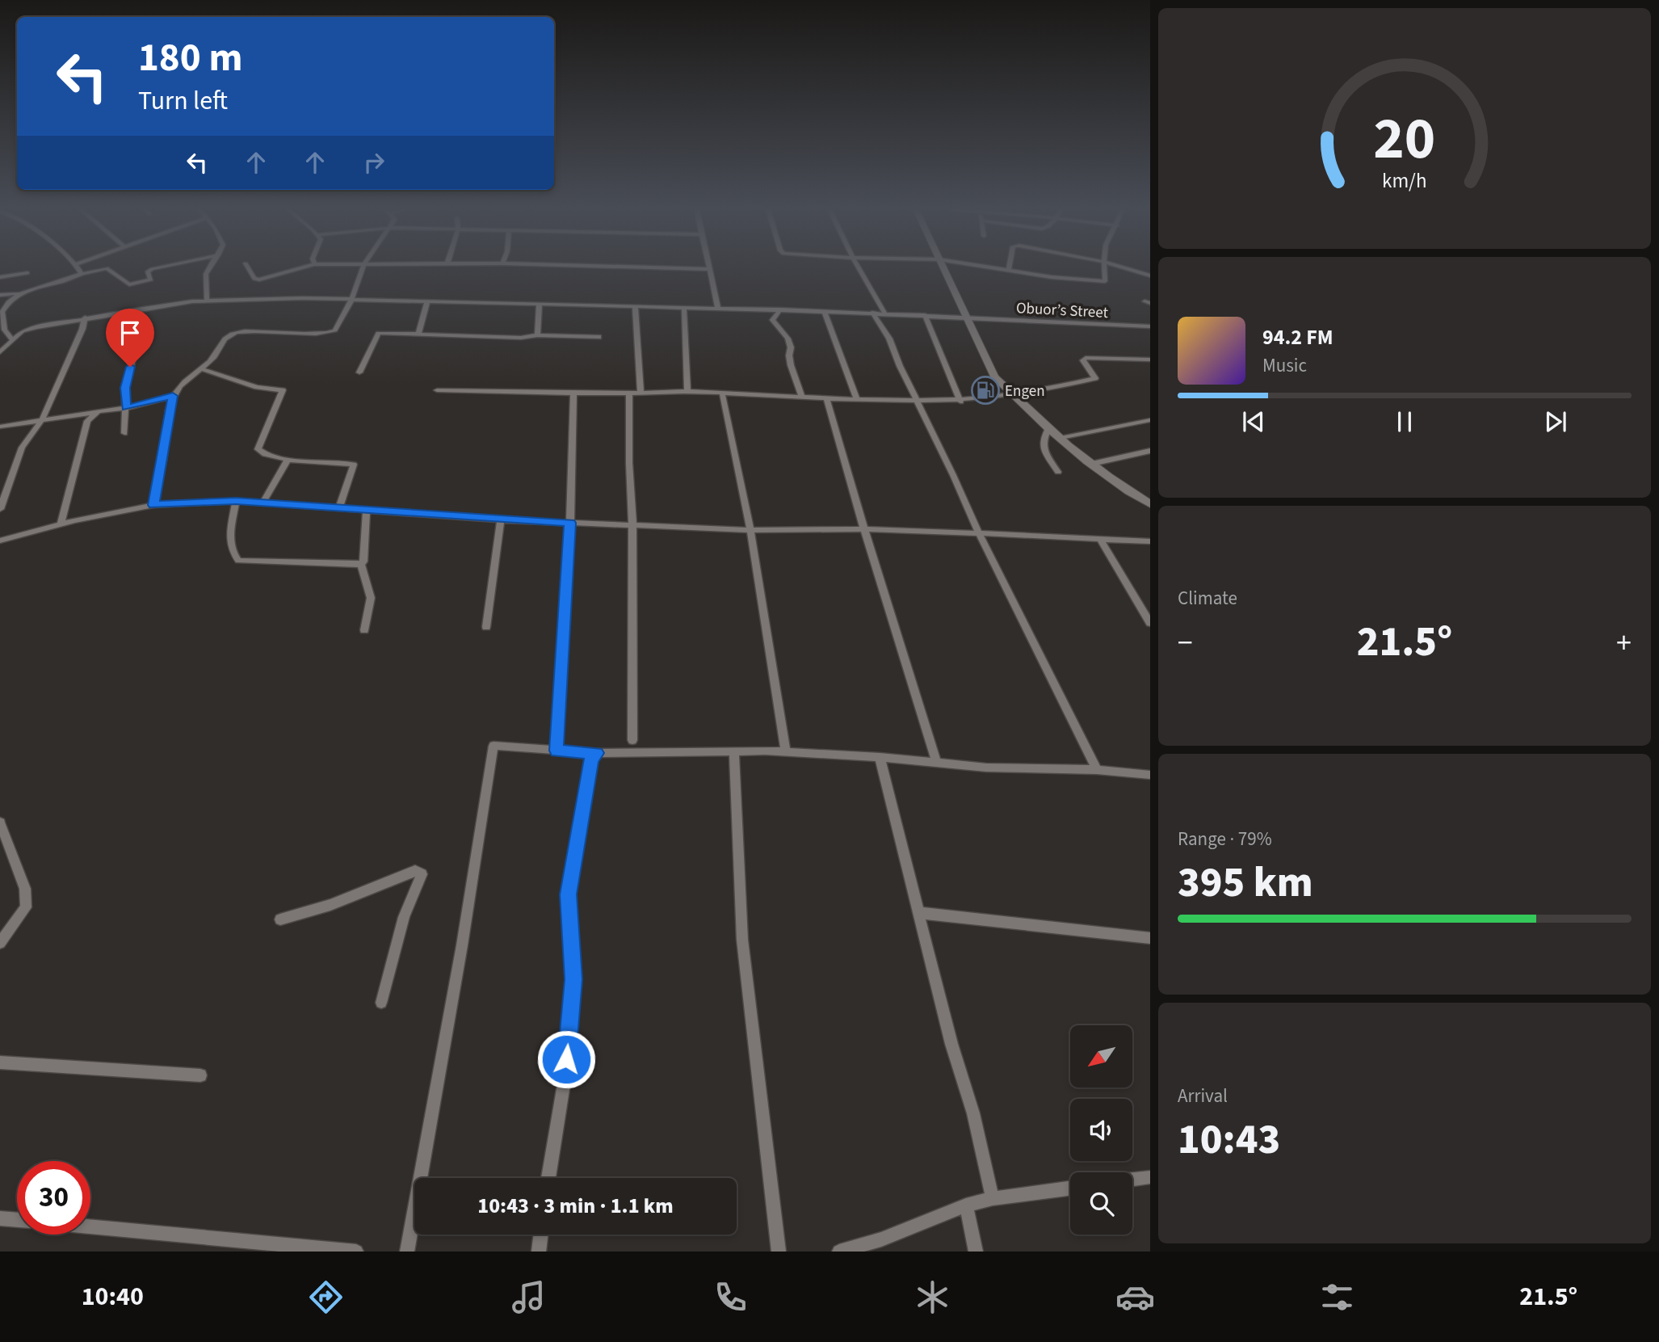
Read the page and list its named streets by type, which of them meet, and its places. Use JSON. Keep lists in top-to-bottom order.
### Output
{
  "streets": {
    "street": ["Obuor’s Street"]
  },
  "places": {
    "fuel station": ["Engen"]
  },
  "north": "bottom left",
  "page": {
    "turn": ["180 m", "Turn left"],
    "song": ["94.2 FM", "Music"],
    "tile": [
      "Climate",
      ["Range · 79%", "395 km"],
      ["Arrival", "10:43"]
    ],
    "heat": ["−", "21.5°", "+"],
    "limit": "30",
    "trip": "10:43 · 3 min · 1.1 km",
    "tabs": ["10:40", "21.5°"],
    "gauge": ["20", "km/h"]
  }
}
